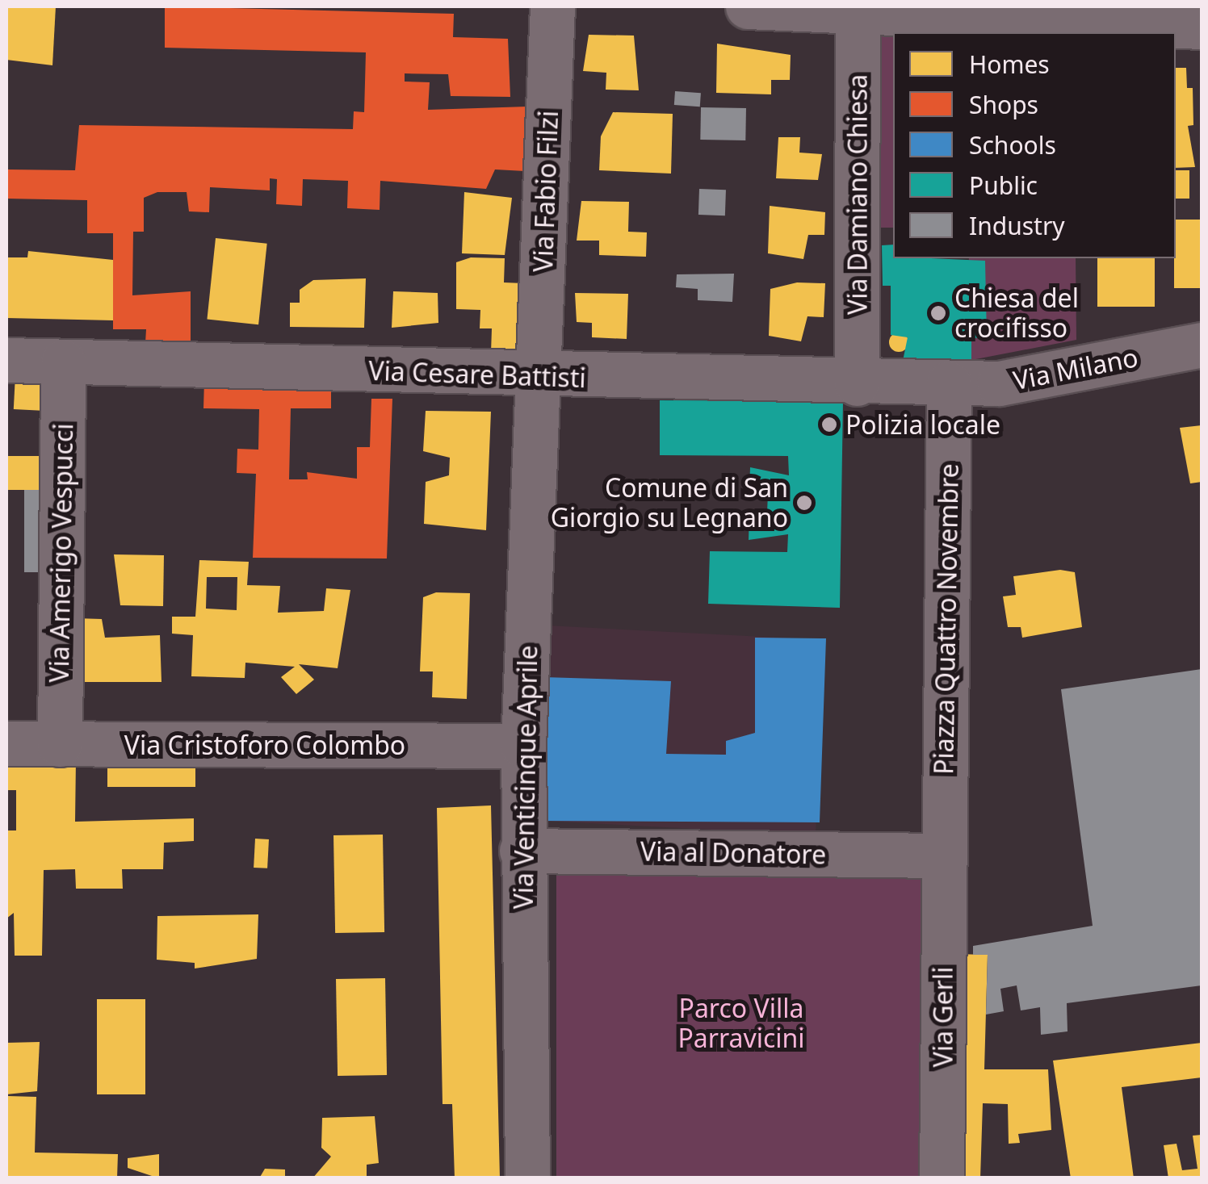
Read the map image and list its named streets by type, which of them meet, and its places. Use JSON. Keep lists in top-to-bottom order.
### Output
{
  "streets": {
    "street": [
      "Via Fabio Filzi",
      "Via Damiano Chiesa",
      "Via Milano",
      "Via Cesare Battisti",
      "Via Amerigo Vespucci",
      "Piazza Quattro Novembre",
      "Via Cristoforo Colombo",
      "Via Venticinque Aprile",
      "Via al Donatore",
      "Via Gerli"
    ]
  },
  "crossings": [
    ["Via Fabio Filzi", "Via Cesare Battisti"],
    ["Via Fabio Filzi", "Via Venticinque Aprile"],
    ["Via Damiano Chiesa", "Via Cesare Battisti"],
    ["Via Milano", "Via Cesare Battisti"],
    ["Via Milano", "Piazza Quattro Novembre"],
    ["Via Cesare Battisti", "Via Amerigo Vespucci"],
    ["Via Cesare Battisti", "Piazza Quattro Novembre"],
    ["Via Cesare Battisti", "Via Venticinque Aprile"],
    ["Via Amerigo Vespucci", "Via Cristoforo Colombo"],
    ["Piazza Quattro Novembre", "Via al Donatore"],
    ["Piazza Quattro Novembre", "Via Gerli"],
    ["Via Cristoforo Colombo", "Via Venticinque Aprile"],
    ["Via Venticinque Aprile", "Via al Donatore"],
    ["Via al Donatore", "Via Gerli"]
  ],
  "parks": ["Parco Villa Parravicini"],
  "places": ["Chiesa del crocifisso", "Polizia locale", "Comune di San Giorgio su Legnano"],
  "legend": [
    "Homes",
    "Shops",
    "Schools",
    "Public",
    "Industry"
  ]
}
